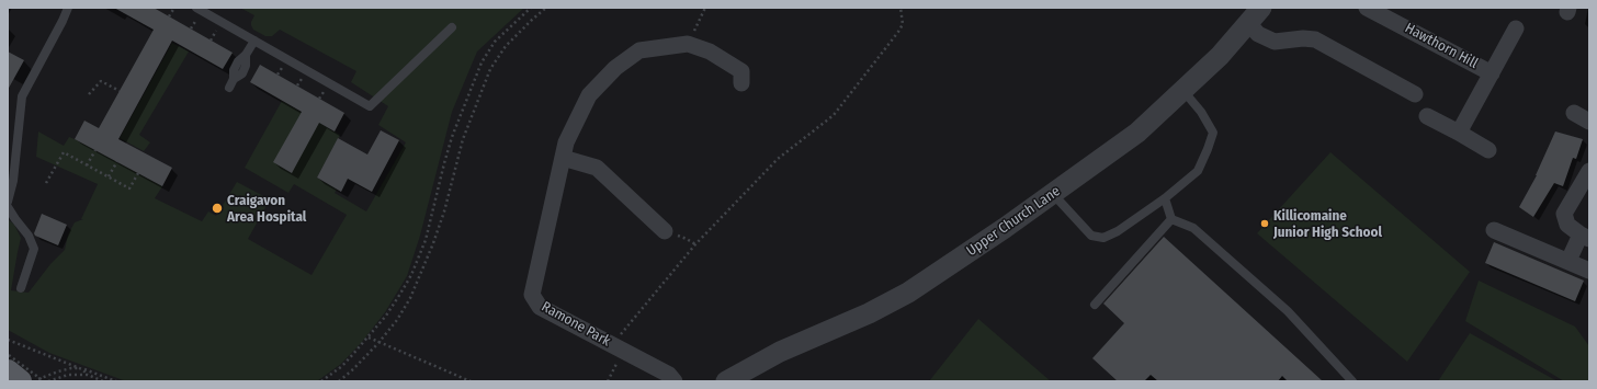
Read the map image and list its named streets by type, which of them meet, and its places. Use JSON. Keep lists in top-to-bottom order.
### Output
{
  "streets": {
    "street": ["Hawthorn Hill", "Upper Church Lane", "Ramone Park"]
  },
  "places": ["Craigavon Area Hospital", "Killicomaine Junior High School"]
}
